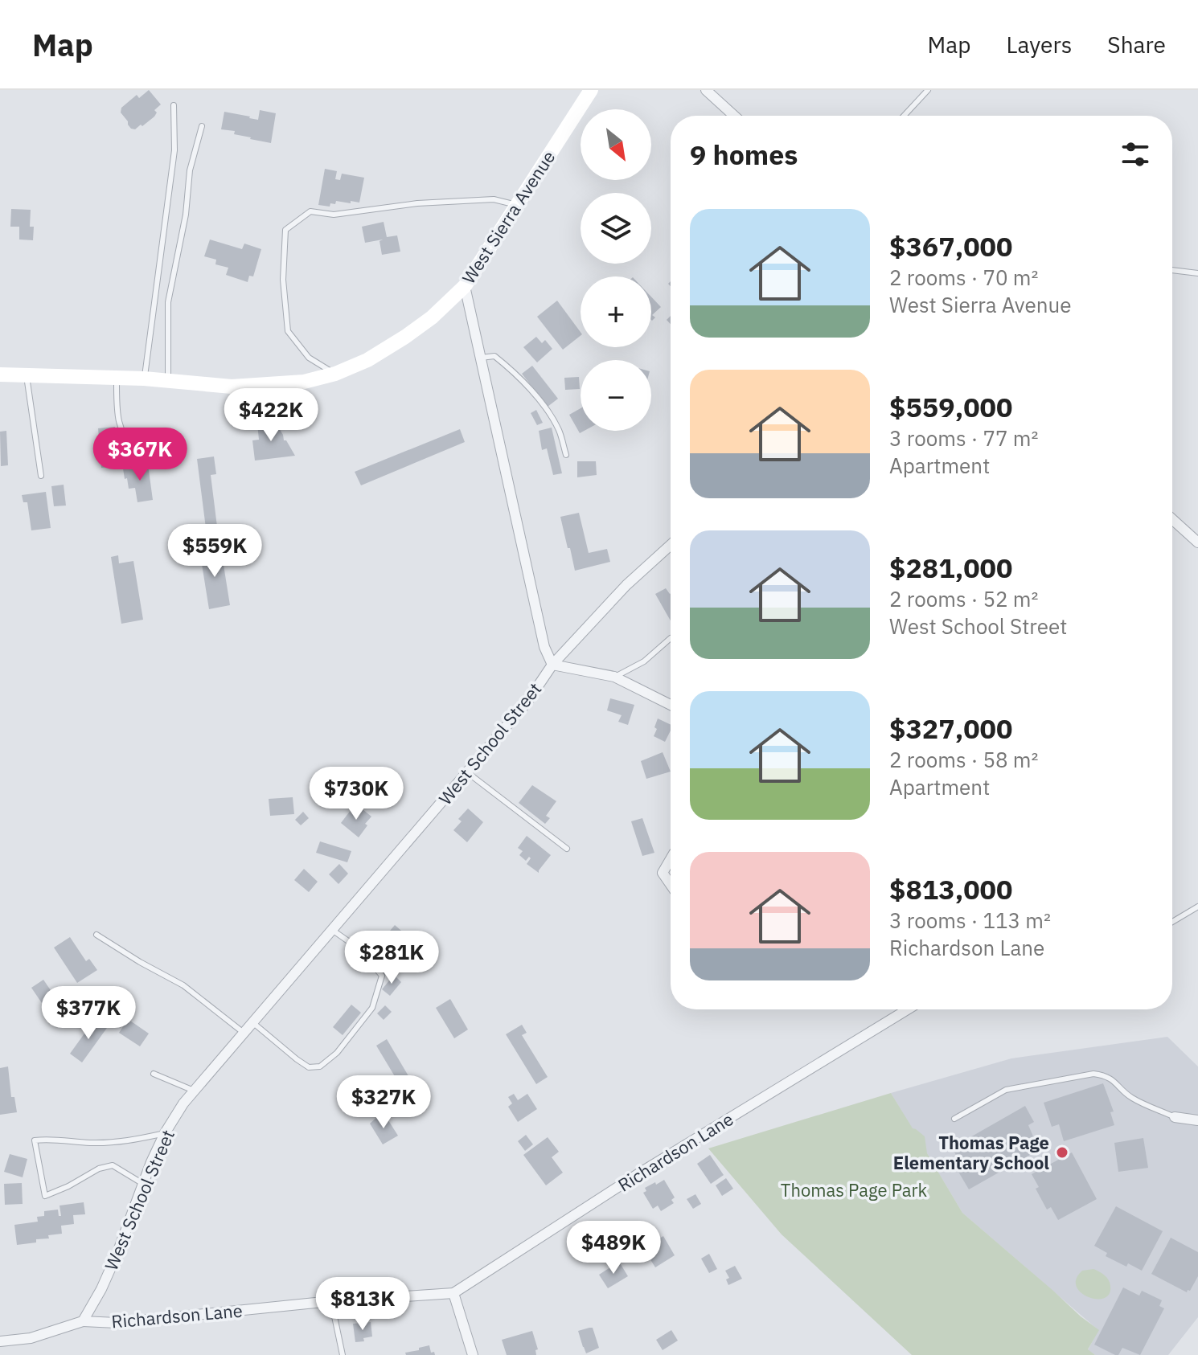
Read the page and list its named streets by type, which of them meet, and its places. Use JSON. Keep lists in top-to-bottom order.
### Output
{
  "streets": {
    "main road": ["West Sierra Avenue"],
    "street": ["West School Street", "Richardson Lane"]
  },
  "crossings": [
    ["West Sierra Avenue", "West School Street"],
    ["West School Street", "Richardson Lane"]
  ],
  "parks": ["Thomas Page Park"],
  "places": ["Thomas Page Elementary School"],
  "north": "bottom right",
  "page": {
    "header": "Map",
    "nav": ["Map", "Layers", "Share"],
    "map_buttons": ["+", "−"],
    "heading": "9 homes",
    "list": [
      {
        "name": "$367,000",
        "note": "2 rooms · 70 m² · West Sierra Avenue"
      },
      {
        "name": "$559,000",
        "note": "3 rooms · 77 m² · Apartment"
      },
      {
        "name": "$281,000",
        "note": "2 rooms · 52 m² · West School Street"
      },
      {
        "name": "$327,000",
        "note": "2 rooms · 58 m² · Apartment"
      },
      {
        "name": "$813,000",
        "note": "3 rooms · 113 m² · Richardson Lane"
      }
    ],
    "price": [
      "$422K",
      "$367K",
      "$559K",
      "$730K",
      "$281K",
      "$377K",
      "$327K",
      "$489K",
      "$813K"
    ]
  }
}
